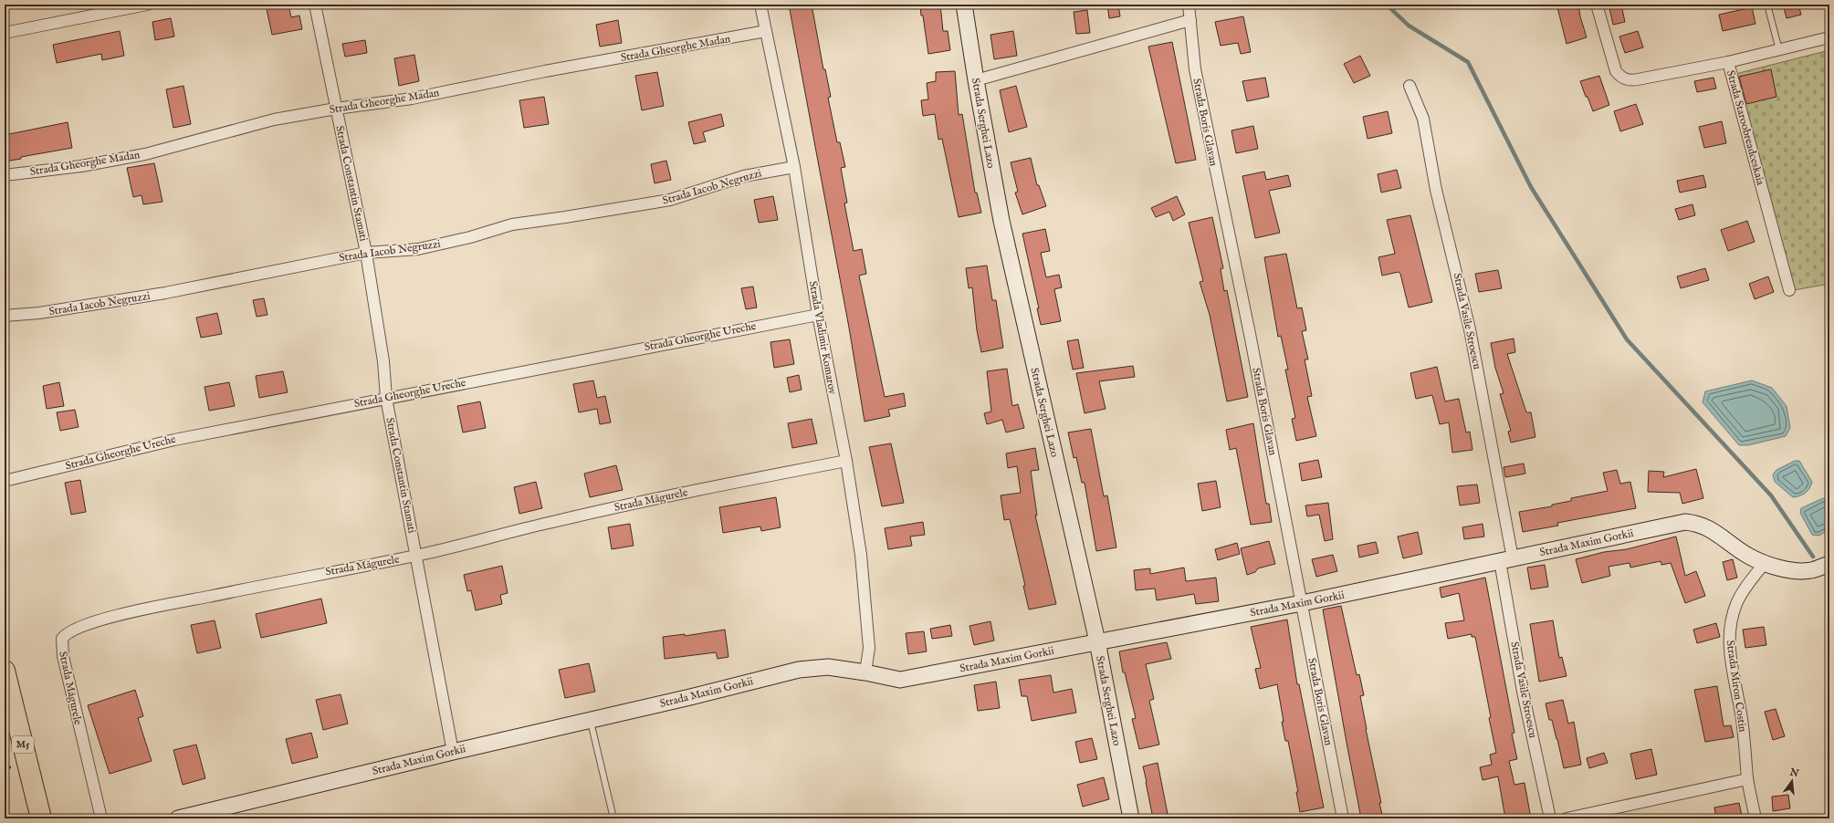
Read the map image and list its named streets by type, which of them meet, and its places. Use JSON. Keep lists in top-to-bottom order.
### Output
{
  "streets": {
    "highway": ["M5"],
    "street": [
      "Strada Gheorghe Madan",
      "Strada Boris Glavan",
      "Strada Serghei Lazo",
      "Strada Staroobreadceskaia",
      "Strada Constantin Stamati",
      "Strada Iacob Negruzzi",
      "Strada Vasile Stroescu",
      "Strada Gheorghe Ureche",
      "Strada Vladimir Komarov",
      "Strada Măgurele",
      "Strada Maxim Gorkii",
      "Strada Miron Costin"
    ]
  },
  "crossings": [
    ["Strada Gheorghe Madan", "Strada Constantin Stamati"],
    ["Strada Gheorghe Madan", "Strada Vladimir Komarov"],
    ["Strada Boris Glavan", "Strada Maxim Gorkii"],
    ["Strada Serghei Lazo", "Strada Maxim Gorkii"],
    ["Strada Constantin Stamati", "Strada Iacob Negruzzi"],
    ["Strada Constantin Stamati", "Strada Gheorghe Ureche"],
    ["Strada Constantin Stamati", "Strada Măgurele"],
    ["Strada Constantin Stamati", "Strada Maxim Gorkii"],
    ["Strada Iacob Negruzzi", "Strada Vladimir Komarov"],
    ["Strada Vasile Stroescu", "Strada Maxim Gorkii"],
    ["Strada Gheorghe Ureche", "Strada Vladimir Komarov"],
    ["Strada Vladimir Komarov", "Strada Măgurele"],
    ["Strada Vladimir Komarov", "Strada Maxim Gorkii"],
    ["Strada Maxim Gorkii", "Strada Miron Costin"]
  ],
  "north": "top"
}
